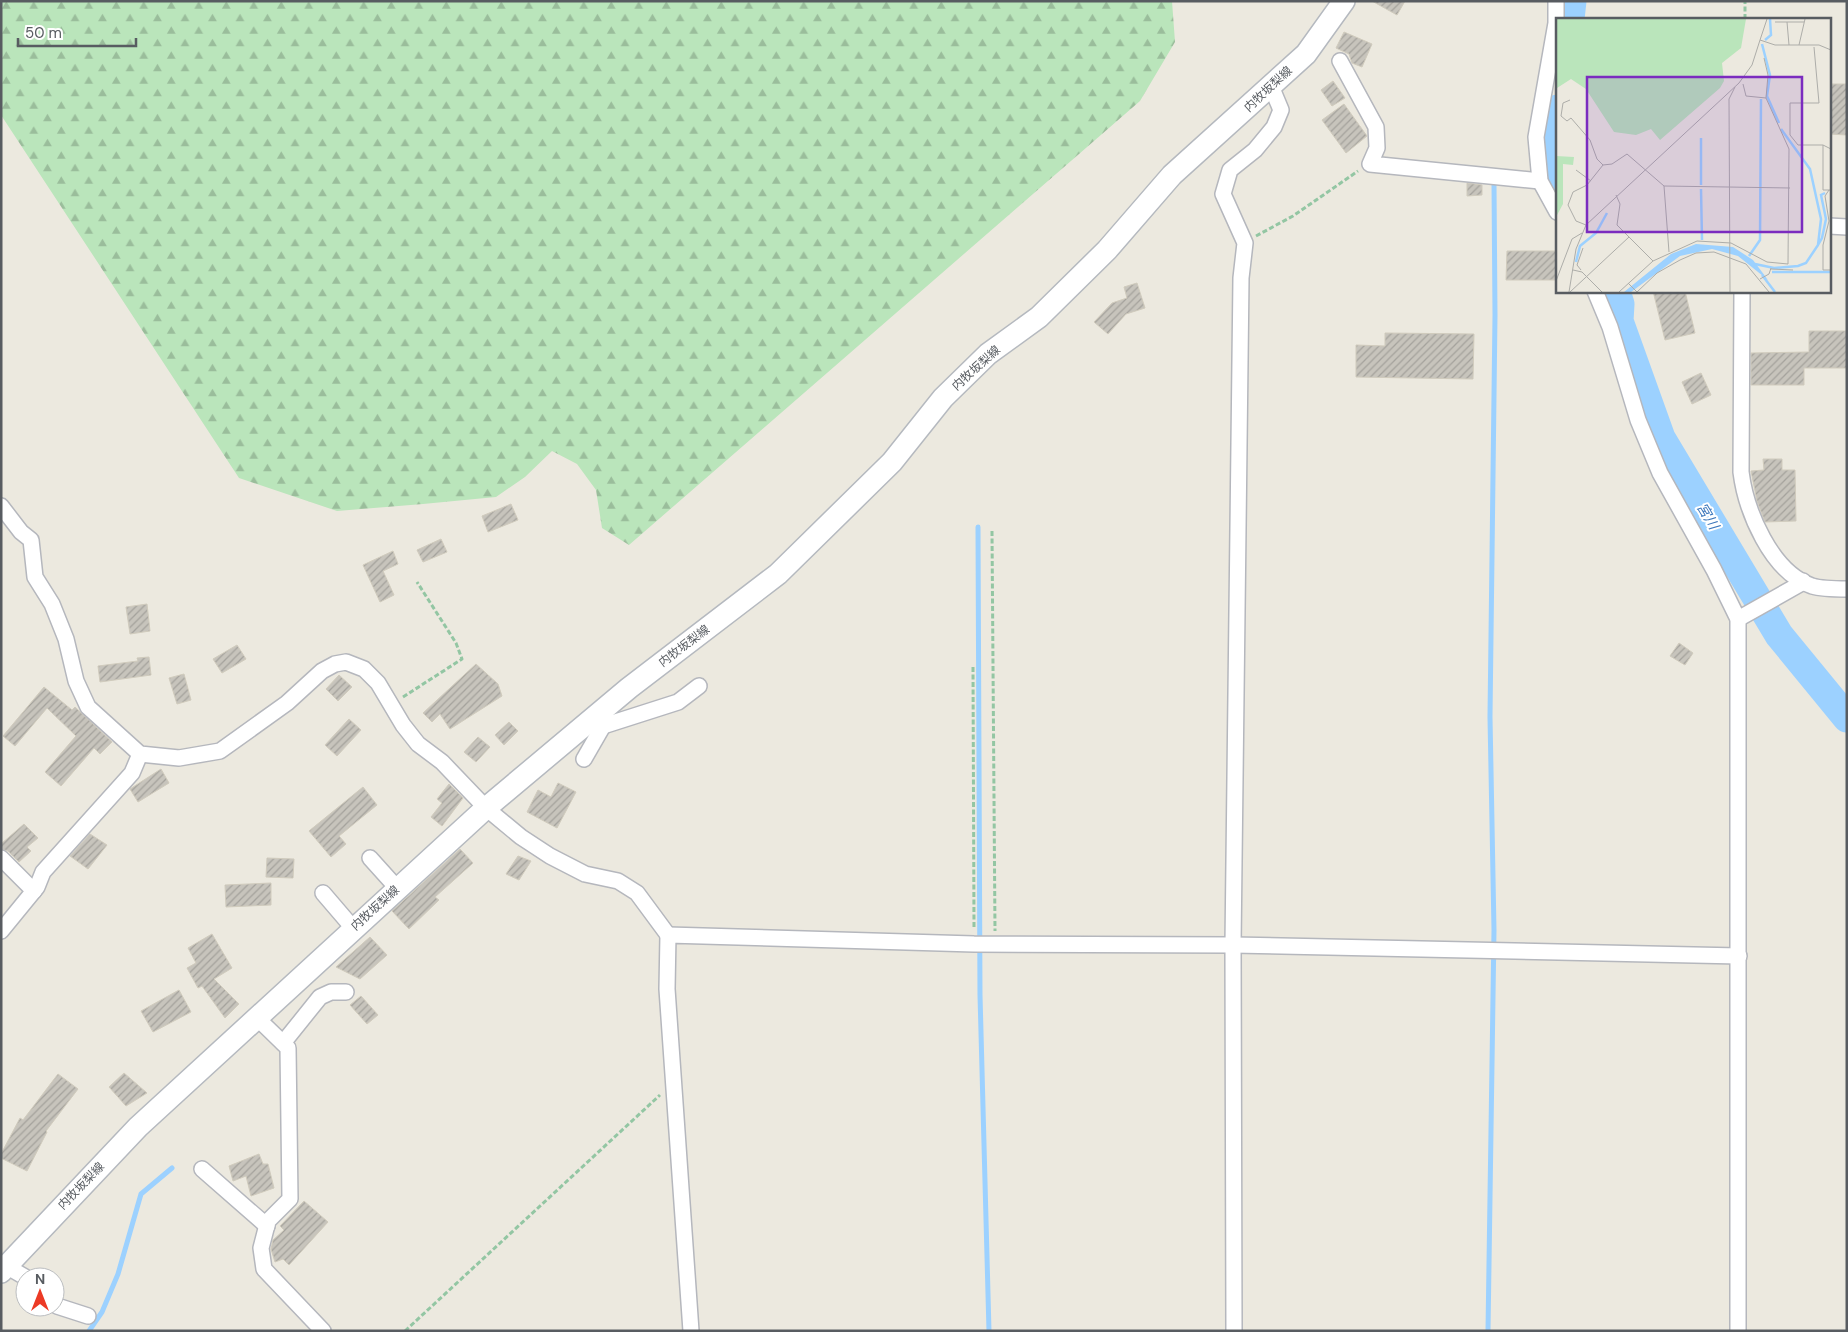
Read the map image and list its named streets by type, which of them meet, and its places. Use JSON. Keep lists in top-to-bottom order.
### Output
{
  "streets": {
    "main road": ["内牧坂梨線"]
  },
  "water": ["宮川"],
  "scale_bar": "50 m",
  "north": "top"
}
